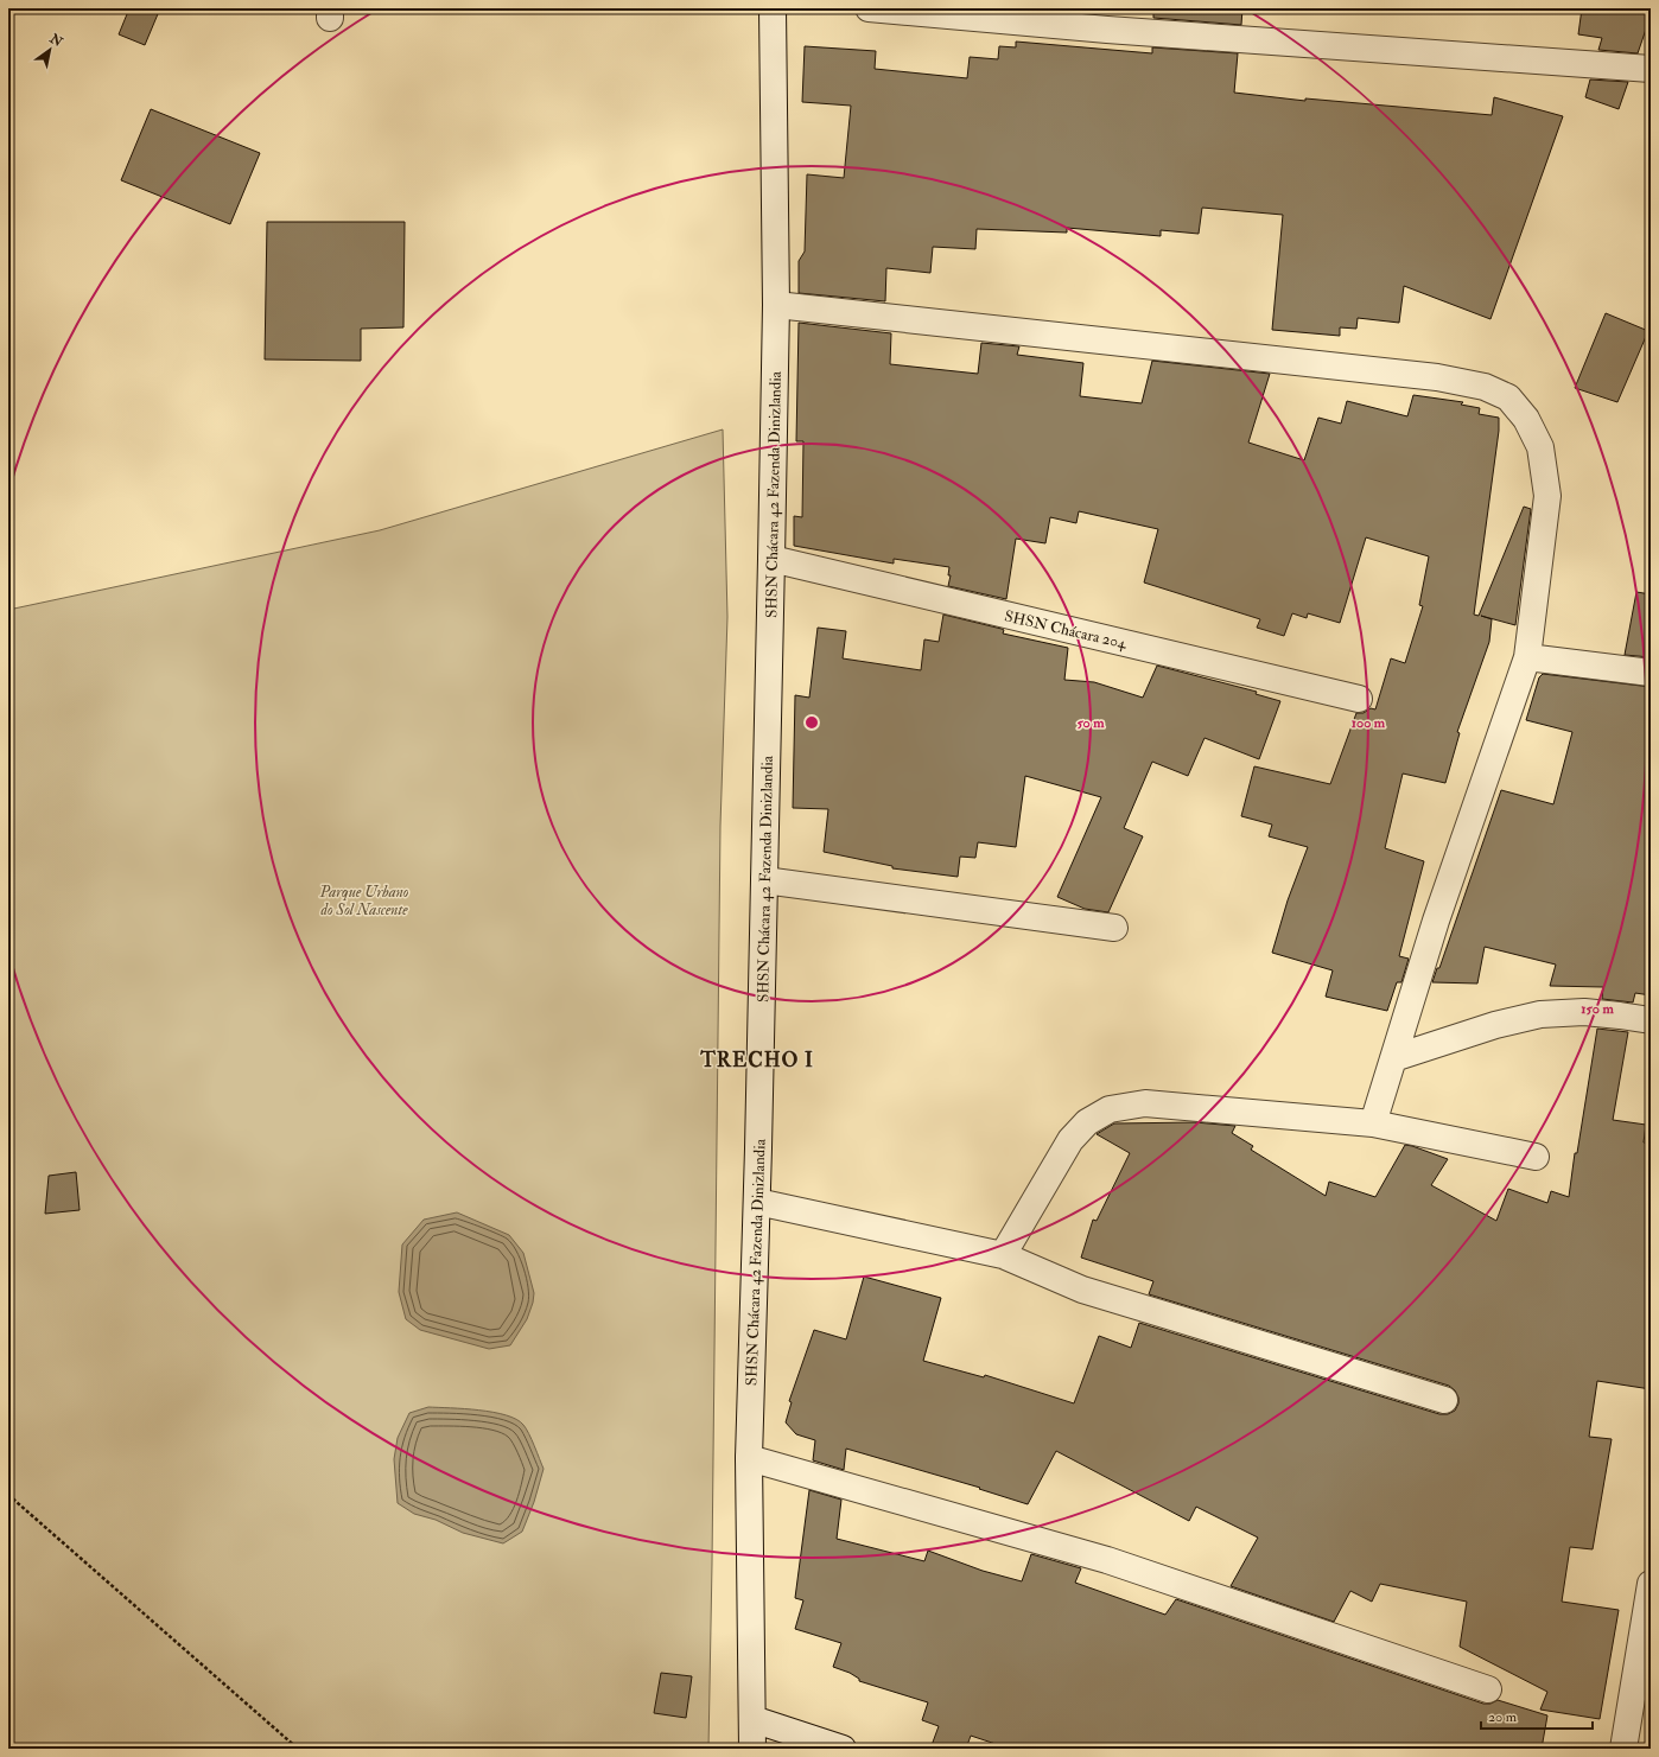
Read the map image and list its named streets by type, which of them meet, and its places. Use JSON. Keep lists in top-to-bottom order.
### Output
{
  "streets": {
    "street": ["SHSN Chácara 42 Fazenda Dinizlandia", "SHSN Chácara 204"]
  },
  "crossings": [
    ["SHSN Chácara 42 Fazenda Dinizlandia", "SHSN Chácara 204"]
  ],
  "districts": ["TRECHO I"],
  "parks": ["Parque Urbano do Sol Nascente"],
  "scale_bar": "20 m",
  "north": "top right",
  "rings": ["50 m", "100 m", "150 m"]
}
